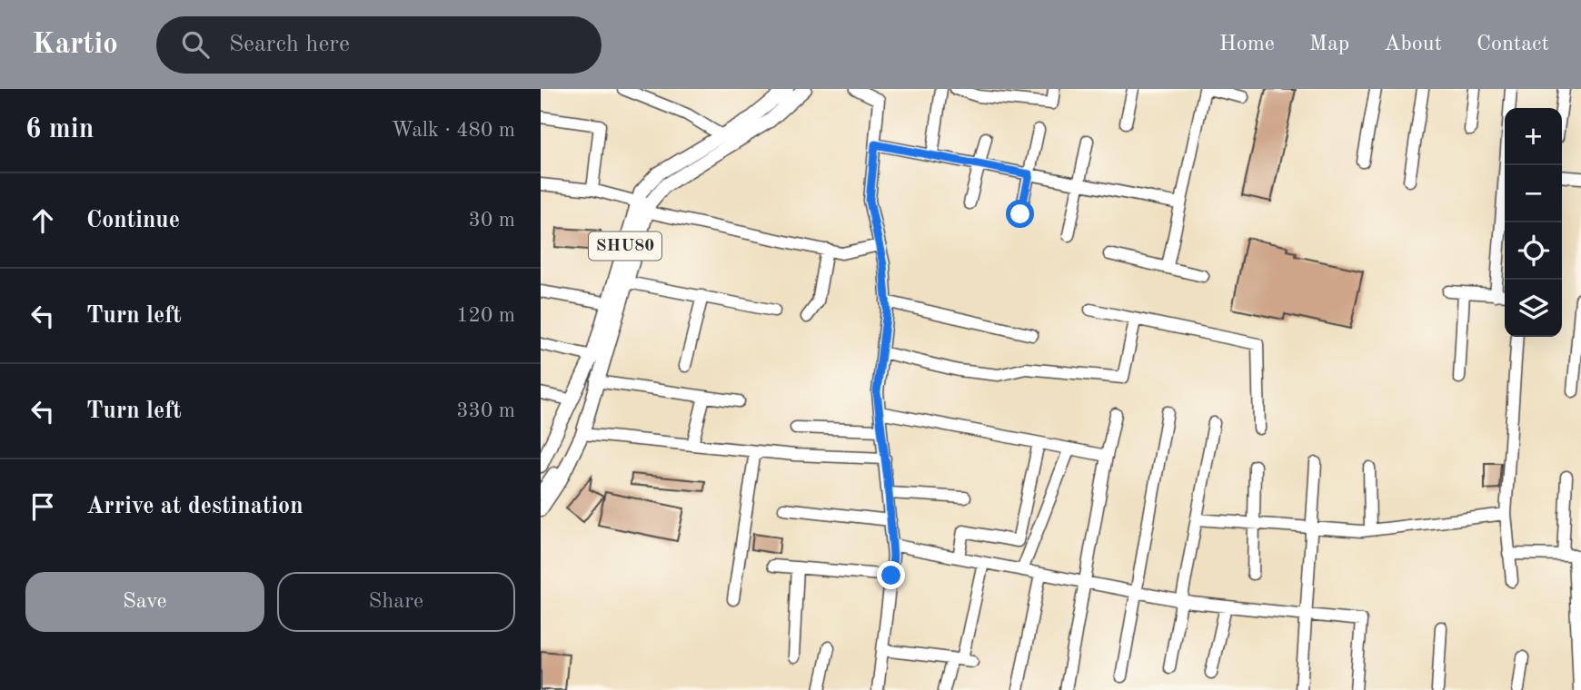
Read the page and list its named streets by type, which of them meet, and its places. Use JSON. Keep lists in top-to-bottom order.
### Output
{
  "streets": {
    "main road": ["SHU80"]
  },
  "page": {
    "header": "Kartio",
    "search": "Search here",
    "nav": [
      "Home",
      "Map",
      "About",
      "Contact"
    ],
    "heading": ["6 min", "Walk · 480 m"],
    "map_buttons": ["+", "−"],
    "list": [
      ["Continue", "30 m"],
      ["Turn left", "120 m"],
      ["Turn left", "330 m"],
      "Arrive at destination"
    ],
    "buttons": ["Save", "Share"]
  }
}
